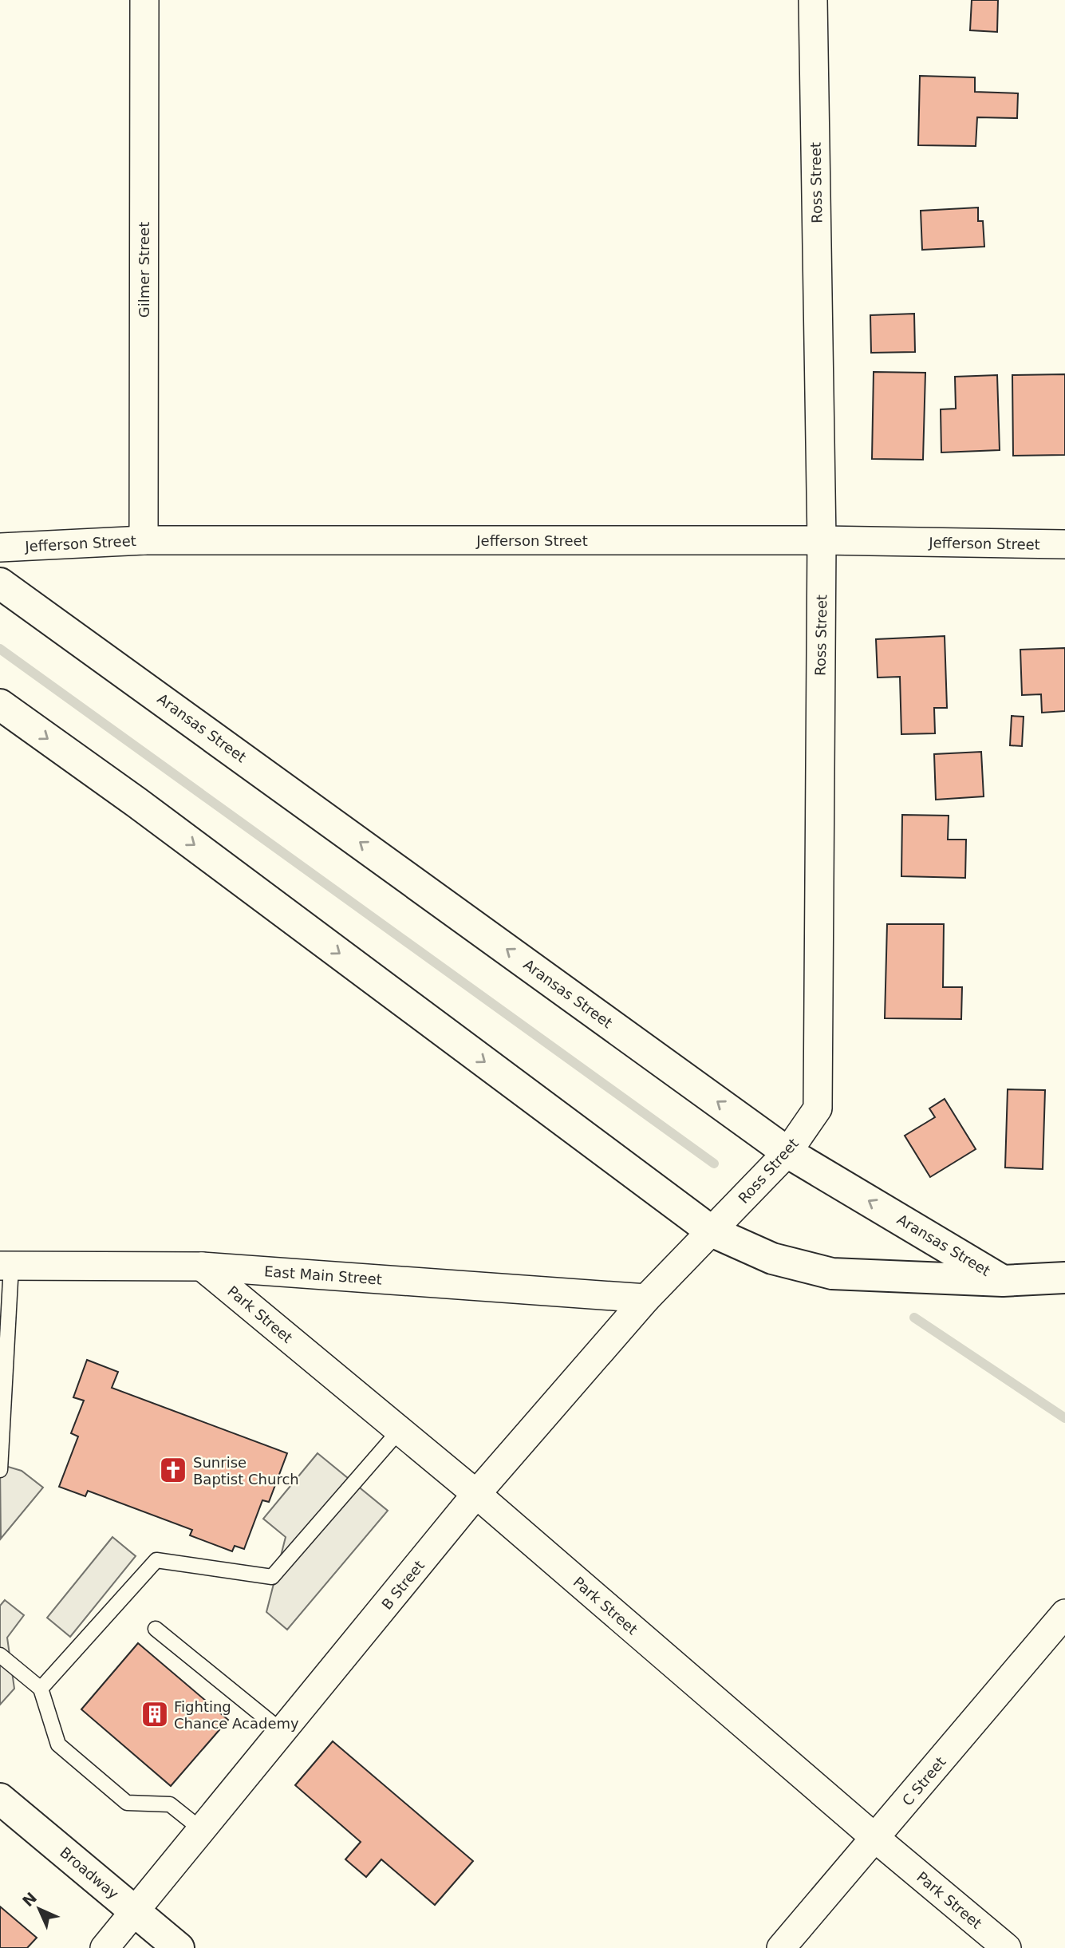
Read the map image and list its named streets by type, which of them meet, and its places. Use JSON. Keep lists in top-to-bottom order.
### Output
{
  "streets": {
    "street": [
      "Ross Street",
      "Gilmer Street",
      "Jefferson Street",
      "Aransas Street",
      "East Main Street",
      "Park Street",
      "B Street",
      "C Street",
      "Broadway"
    ]
  },
  "crossings": [
    ["Ross Street", "Jefferson Street"],
    ["Ross Street", "Aransas Street"],
    ["Ross Street", "B Street"],
    ["Gilmer Street", "Jefferson Street"],
    ["Aransas Street", "B Street"],
    ["East Main Street", "Park Street"],
    ["East Main Street", "B Street"],
    ["Park Street", "B Street"],
    ["Park Street", "C Street"],
    ["B Street", "Broadway"]
  ],
  "places": {
    "church": ["Sunrise Baptist Church"],
    "building": ["Fighting Chance Academy"]
  },
  "north": "top left"
}
